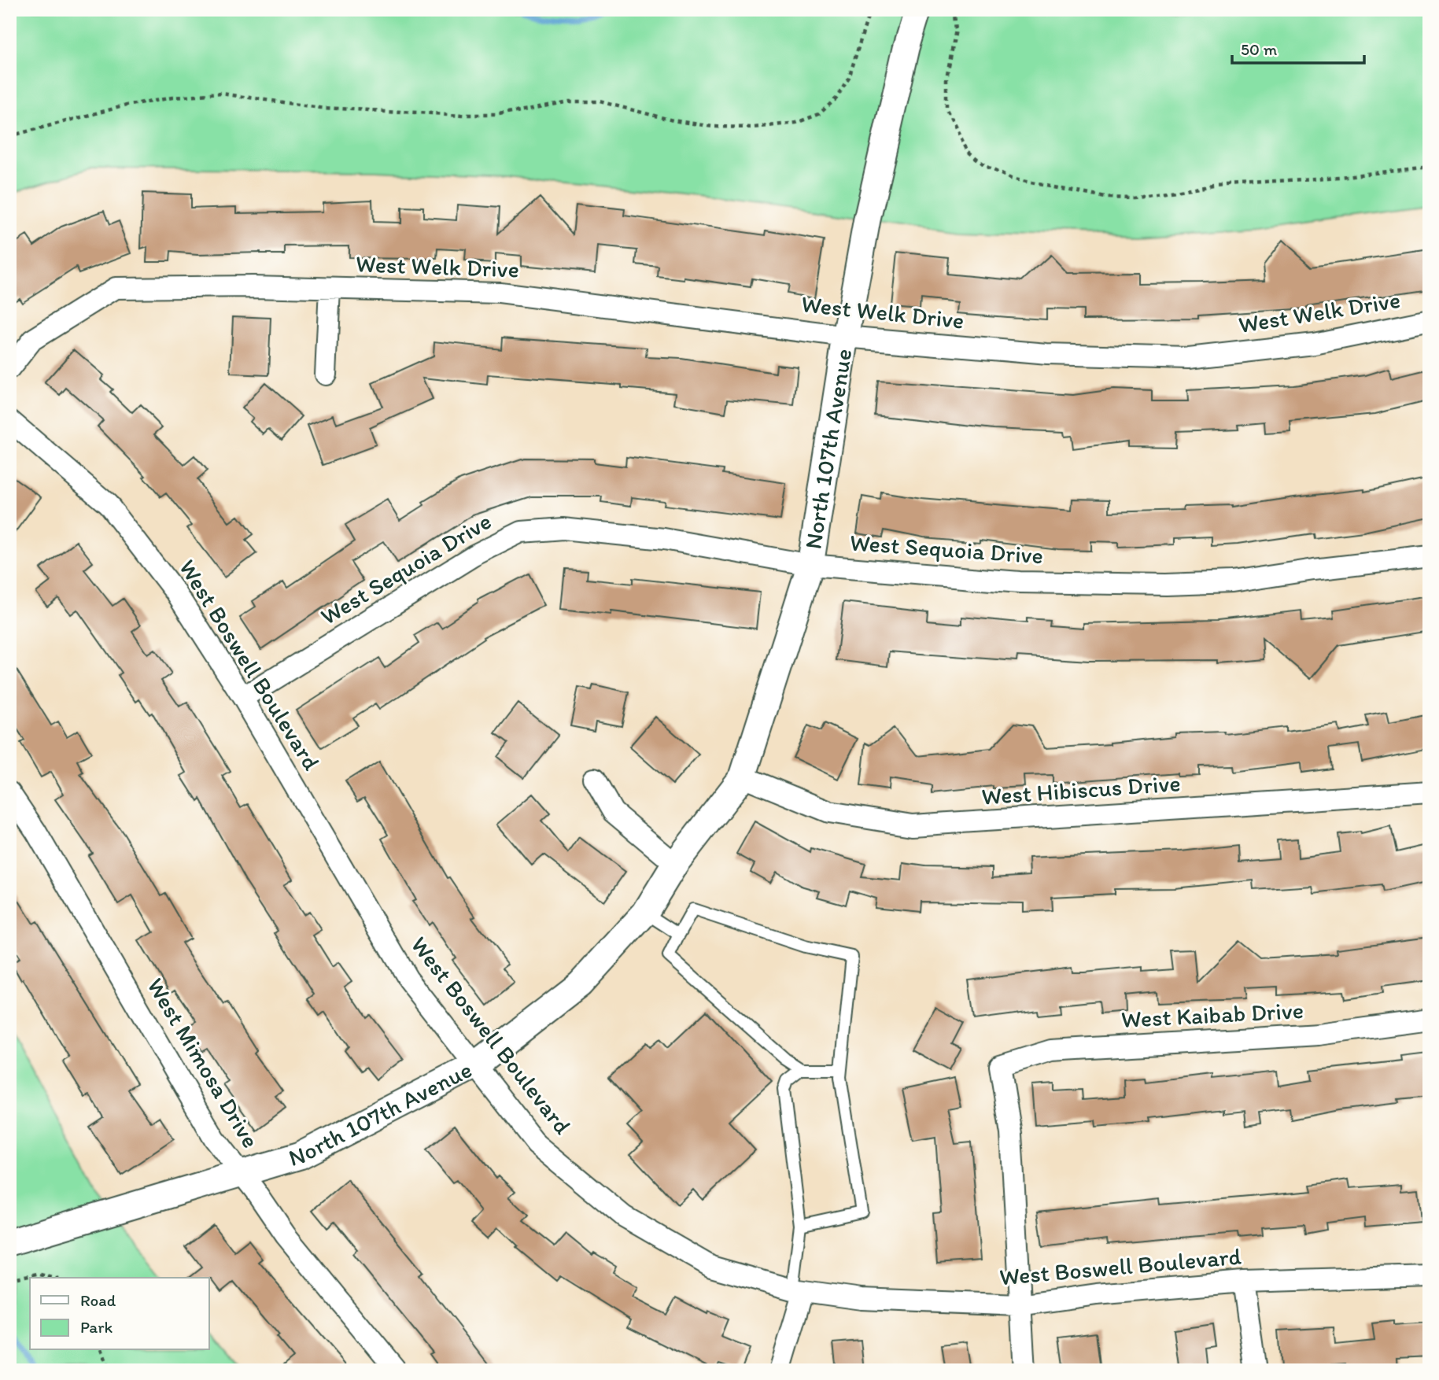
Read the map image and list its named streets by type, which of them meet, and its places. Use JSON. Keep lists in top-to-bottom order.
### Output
{
  "streets": {
    "street": [
      "West Welk Drive",
      "North 107th Avenue",
      "West Sequoia Drive",
      "West Boswell Boulevard",
      "West Hibiscus Drive",
      "West Kaibab Drive",
      "West Mimosa Drive"
    ]
  },
  "crossings": [
    ["West Welk Drive", "North 107th Avenue"],
    ["North 107th Avenue", "West Sequoia Drive"],
    ["North 107th Avenue", "West Boswell Boulevard"],
    ["North 107th Avenue", "West Hibiscus Drive"],
    ["North 107th Avenue", "West Mimosa Drive"],
    ["West Sequoia Drive", "West Boswell Boulevard"],
    ["West Boswell Boulevard", "West Kaibab Drive"]
  ],
  "legend": ["Road", "Park"],
  "scale_bar": "50 m"
}
